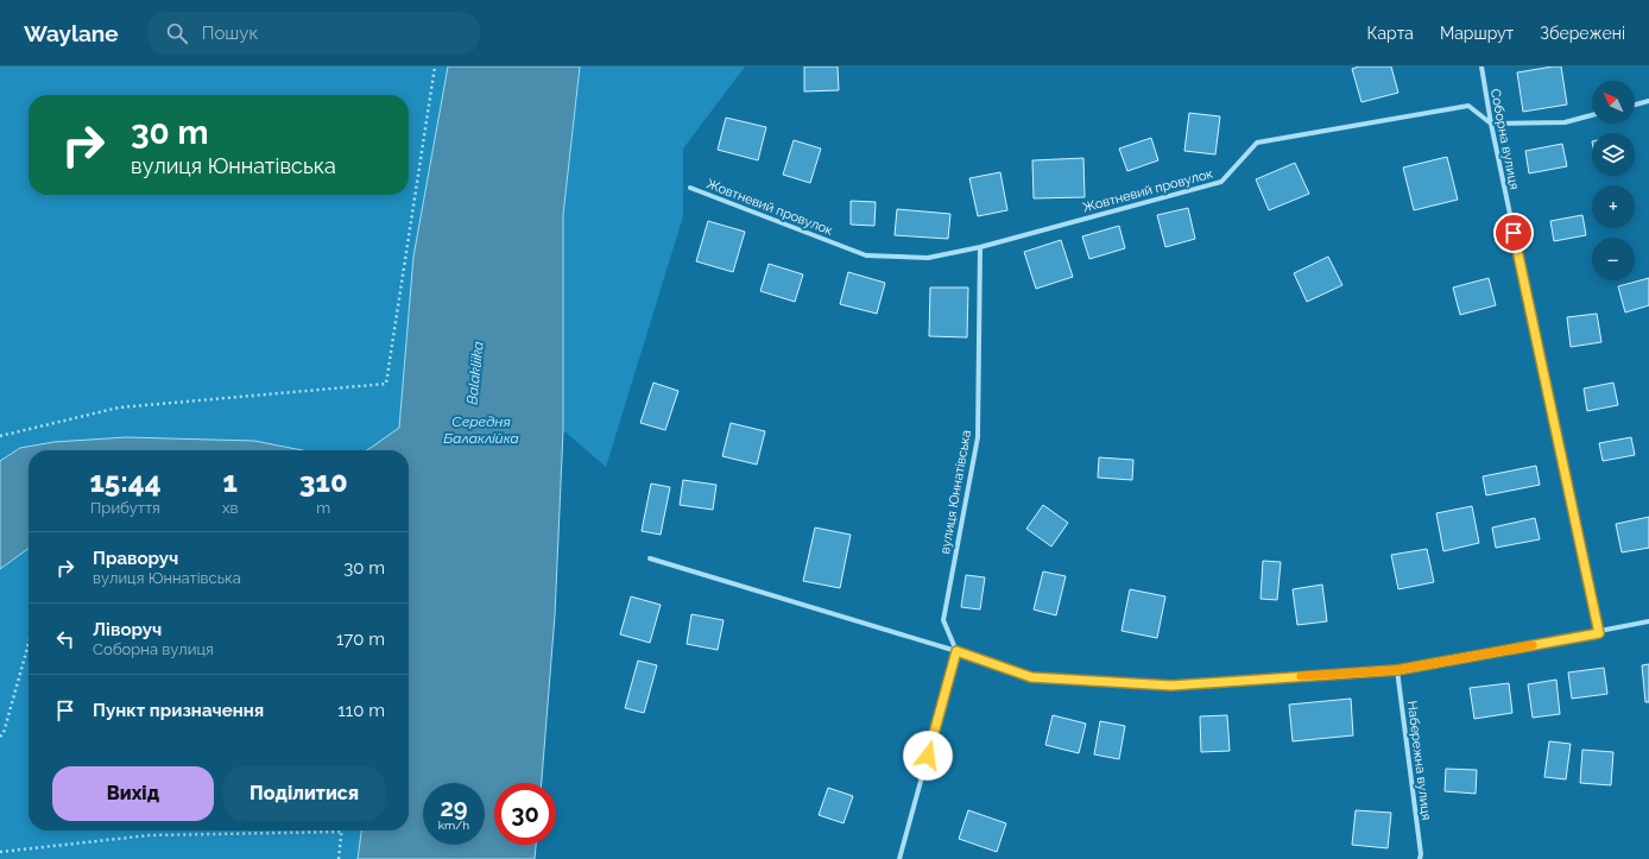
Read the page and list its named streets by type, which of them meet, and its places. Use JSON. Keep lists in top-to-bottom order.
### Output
{
  "streets": {
    "street": [
      "Соборна вулиця",
      "Жовтневий провулок",
      "вулиця Юннатівська",
      "Набережна вулиця"
    ]
  },
  "crossings": [
    ["Соборна вулиця", "Жовтневий провулок"],
    ["Жовтневий провулок", "вулиця Юннатівська"]
  ],
  "water": ["Balakliika", "Середня Балаклійка"],
  "north": "top left",
  "page": {
    "header": "Waylane",
    "search": "Пошук",
    "nav": ["Карта", "Маршрут", "Збережені"],
    "map_buttons": ["+", "−"],
    "turn": ["30 m", "вулиця Юннатівська"],
    "eta": [
      "15:44",
      "Прибуття",
      "1",
      "хв",
      "310",
      "m"
    ],
    "list": [
      {
        "name": "Праворуч",
        "note": "вулиця Юннатівська",
        "value": "30 m"
      },
      {
        "name": "Ліворуч",
        "note": "Соборна вулиця",
        "value": "170 m"
      },
      {
        "name": "Пункт призначення",
        "value": "110 m"
      }
    ],
    "buttons": ["Вихід", "Поділитися"],
    "speed": "29 km/h",
    "limit": "30"
  }
}
